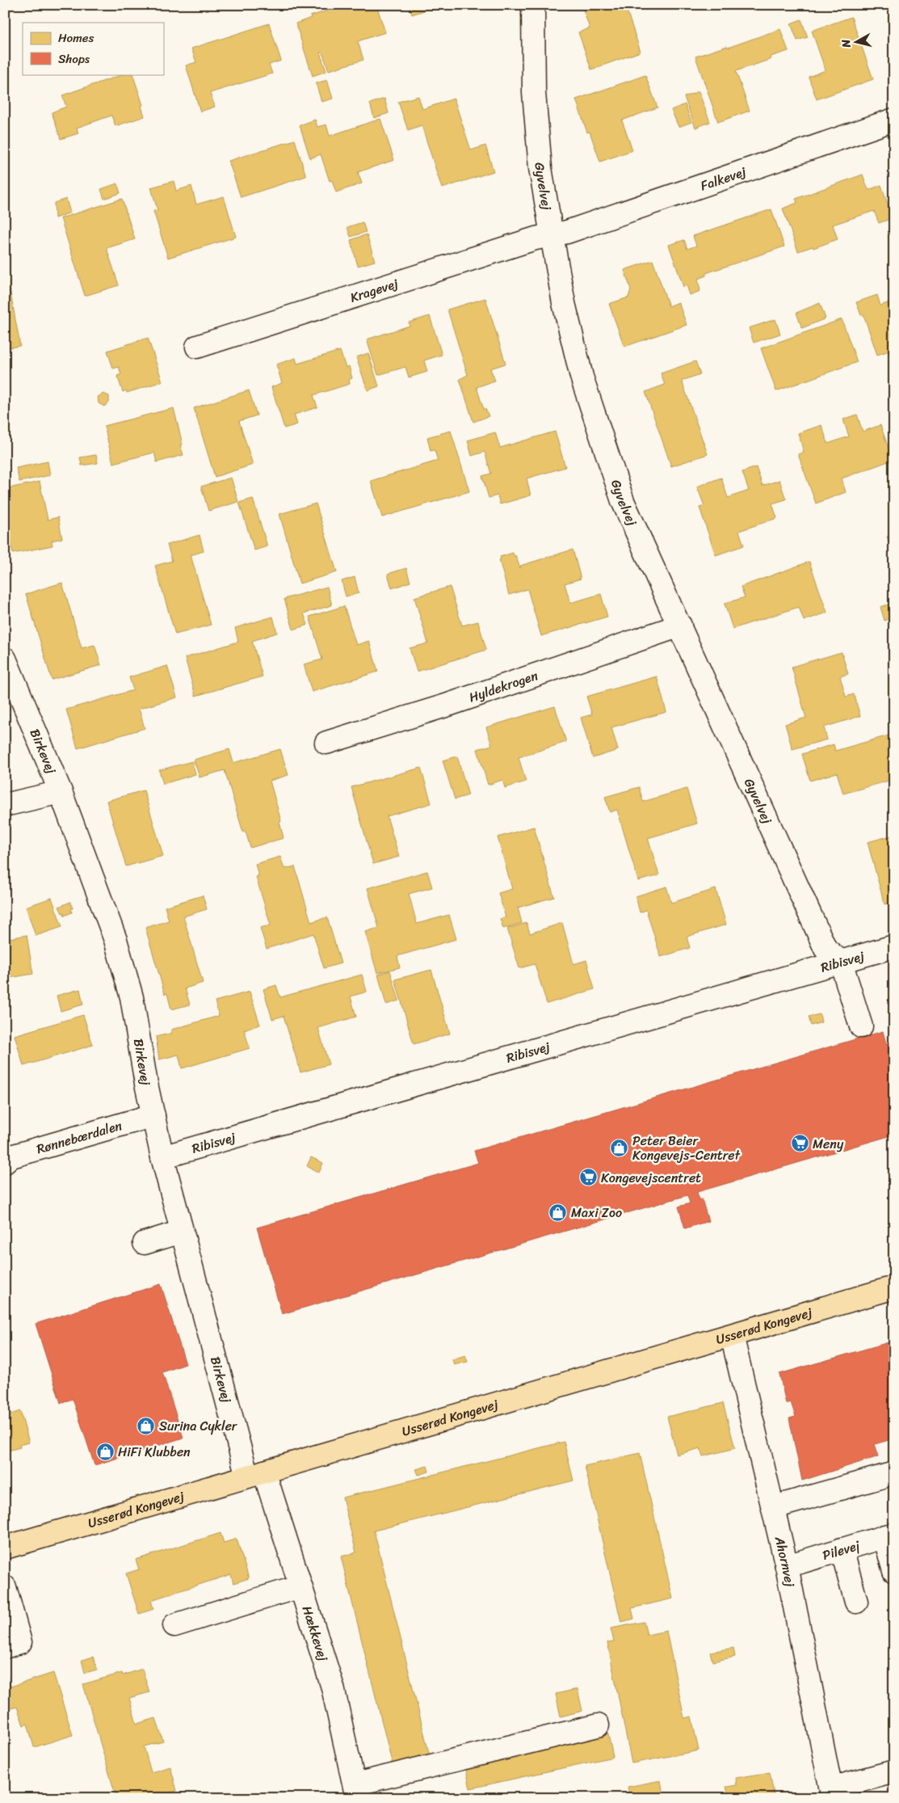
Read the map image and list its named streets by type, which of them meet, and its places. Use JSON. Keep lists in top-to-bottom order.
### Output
{
  "streets": {
    "main road": ["Usserød Kongevej"],
    "street": [
      "Falkevej",
      "Gyvelvej",
      "Kragevej",
      "Hyldekrogen",
      "Birkevej",
      "Ribisvej",
      "Rønnebærdalen",
      "Pilevej",
      "Ahornvej",
      "Hækkevej"
    ]
  },
  "crossings": [
    ["Falkevej", "Gyvelvej"],
    ["Falkevej", "Kragevej"],
    ["Gyvelvej", "Kragevej"],
    ["Gyvelvej", "Hyldekrogen"],
    ["Gyvelvej", "Ribisvej"],
    ["Birkevej", "Ribisvej"],
    ["Birkevej", "Rønnebærdalen"],
    ["Birkevej", "Usserød Kongevej"],
    ["Birkevej", "Hækkevej"],
    ["Usserød Kongevej", "Ahornvej"],
    ["Usserød Kongevej", "Hækkevej"],
    ["Pilevej", "Ahornvej"]
  ],
  "places": {
    "supermarket": ["Meny", "Kongevejscentret"],
    "shop": [
      "Peter Beier Kongevejs-Centret",
      "Maxi Zoo",
      "Surina Cykler",
      "HiFi Klubben"
    ]
  },
  "legend": ["Homes", "Shops"],
  "north": "left"
}
